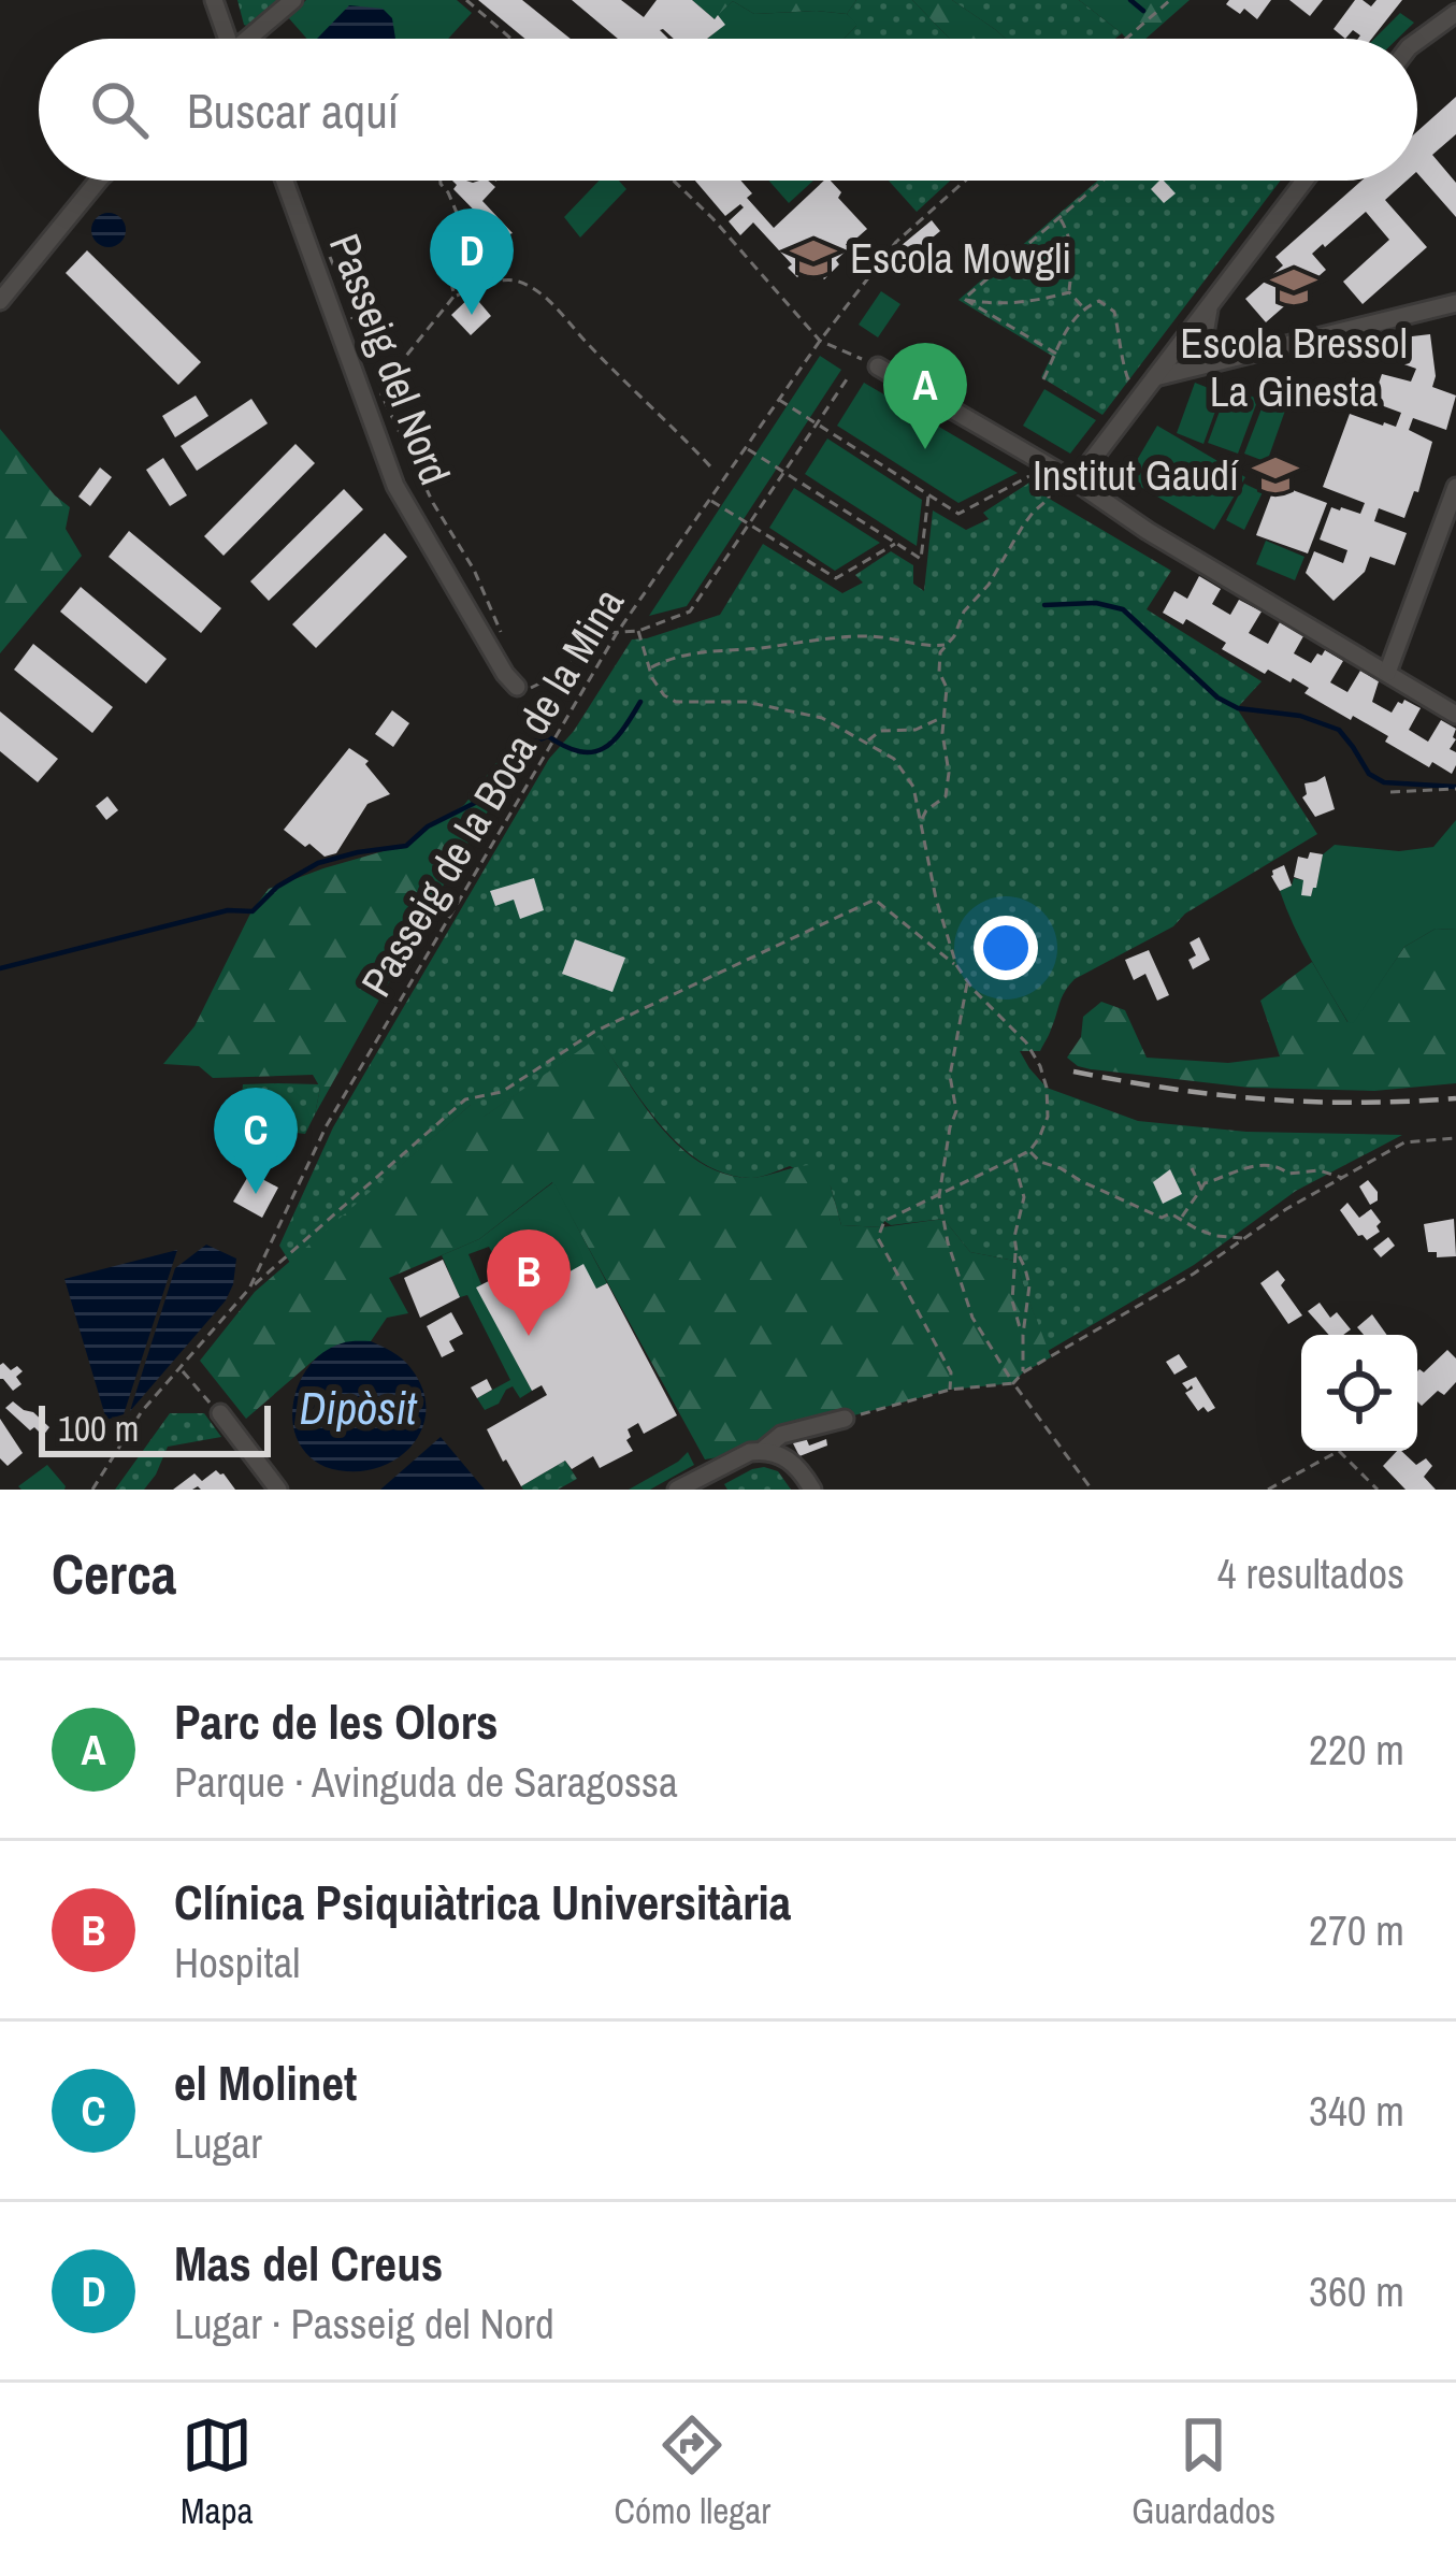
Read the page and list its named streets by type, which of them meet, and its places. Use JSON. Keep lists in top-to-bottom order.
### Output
{
  "streets": {
    "street": ["Passeig del Nord"],
    "path": ["Passeig de la Boca de la Mina"]
  },
  "water": ["Dipòsit"],
  "places": {
    "school or university": ["Escola Mowgli", "Escola Bressol La Ginesta", "Institut Gaudí"]
  },
  "scale_bar": "100 m",
  "page": {
    "search": "Buscar aquí",
    "pins": [
      "D",
      "A",
      "C",
      "B"
    ],
    "scale": "100 m",
    "heading": ["Cerca", "4 resultados"],
    "list": [
      {
        "mark": "A",
        "name": "Parc de les Olors",
        "note": "Parque · Avinguda de Saragossa",
        "value": "220 m"
      },
      {
        "mark": "B",
        "name": "Clínica Psiquiàtrica Universitària",
        "note": "Hospital",
        "value": "270 m"
      },
      {
        "mark": "C",
        "name": "el Molinet",
        "note": "Lugar",
        "value": "340 m"
      },
      {
        "mark": "D",
        "name": "Mas del Creus",
        "note": "Lugar · Passeig del Nord",
        "value": "360 m"
      }
    ],
    "nav": ["Mapa", "Cómo llegar", "Guardados"]
  }
}
